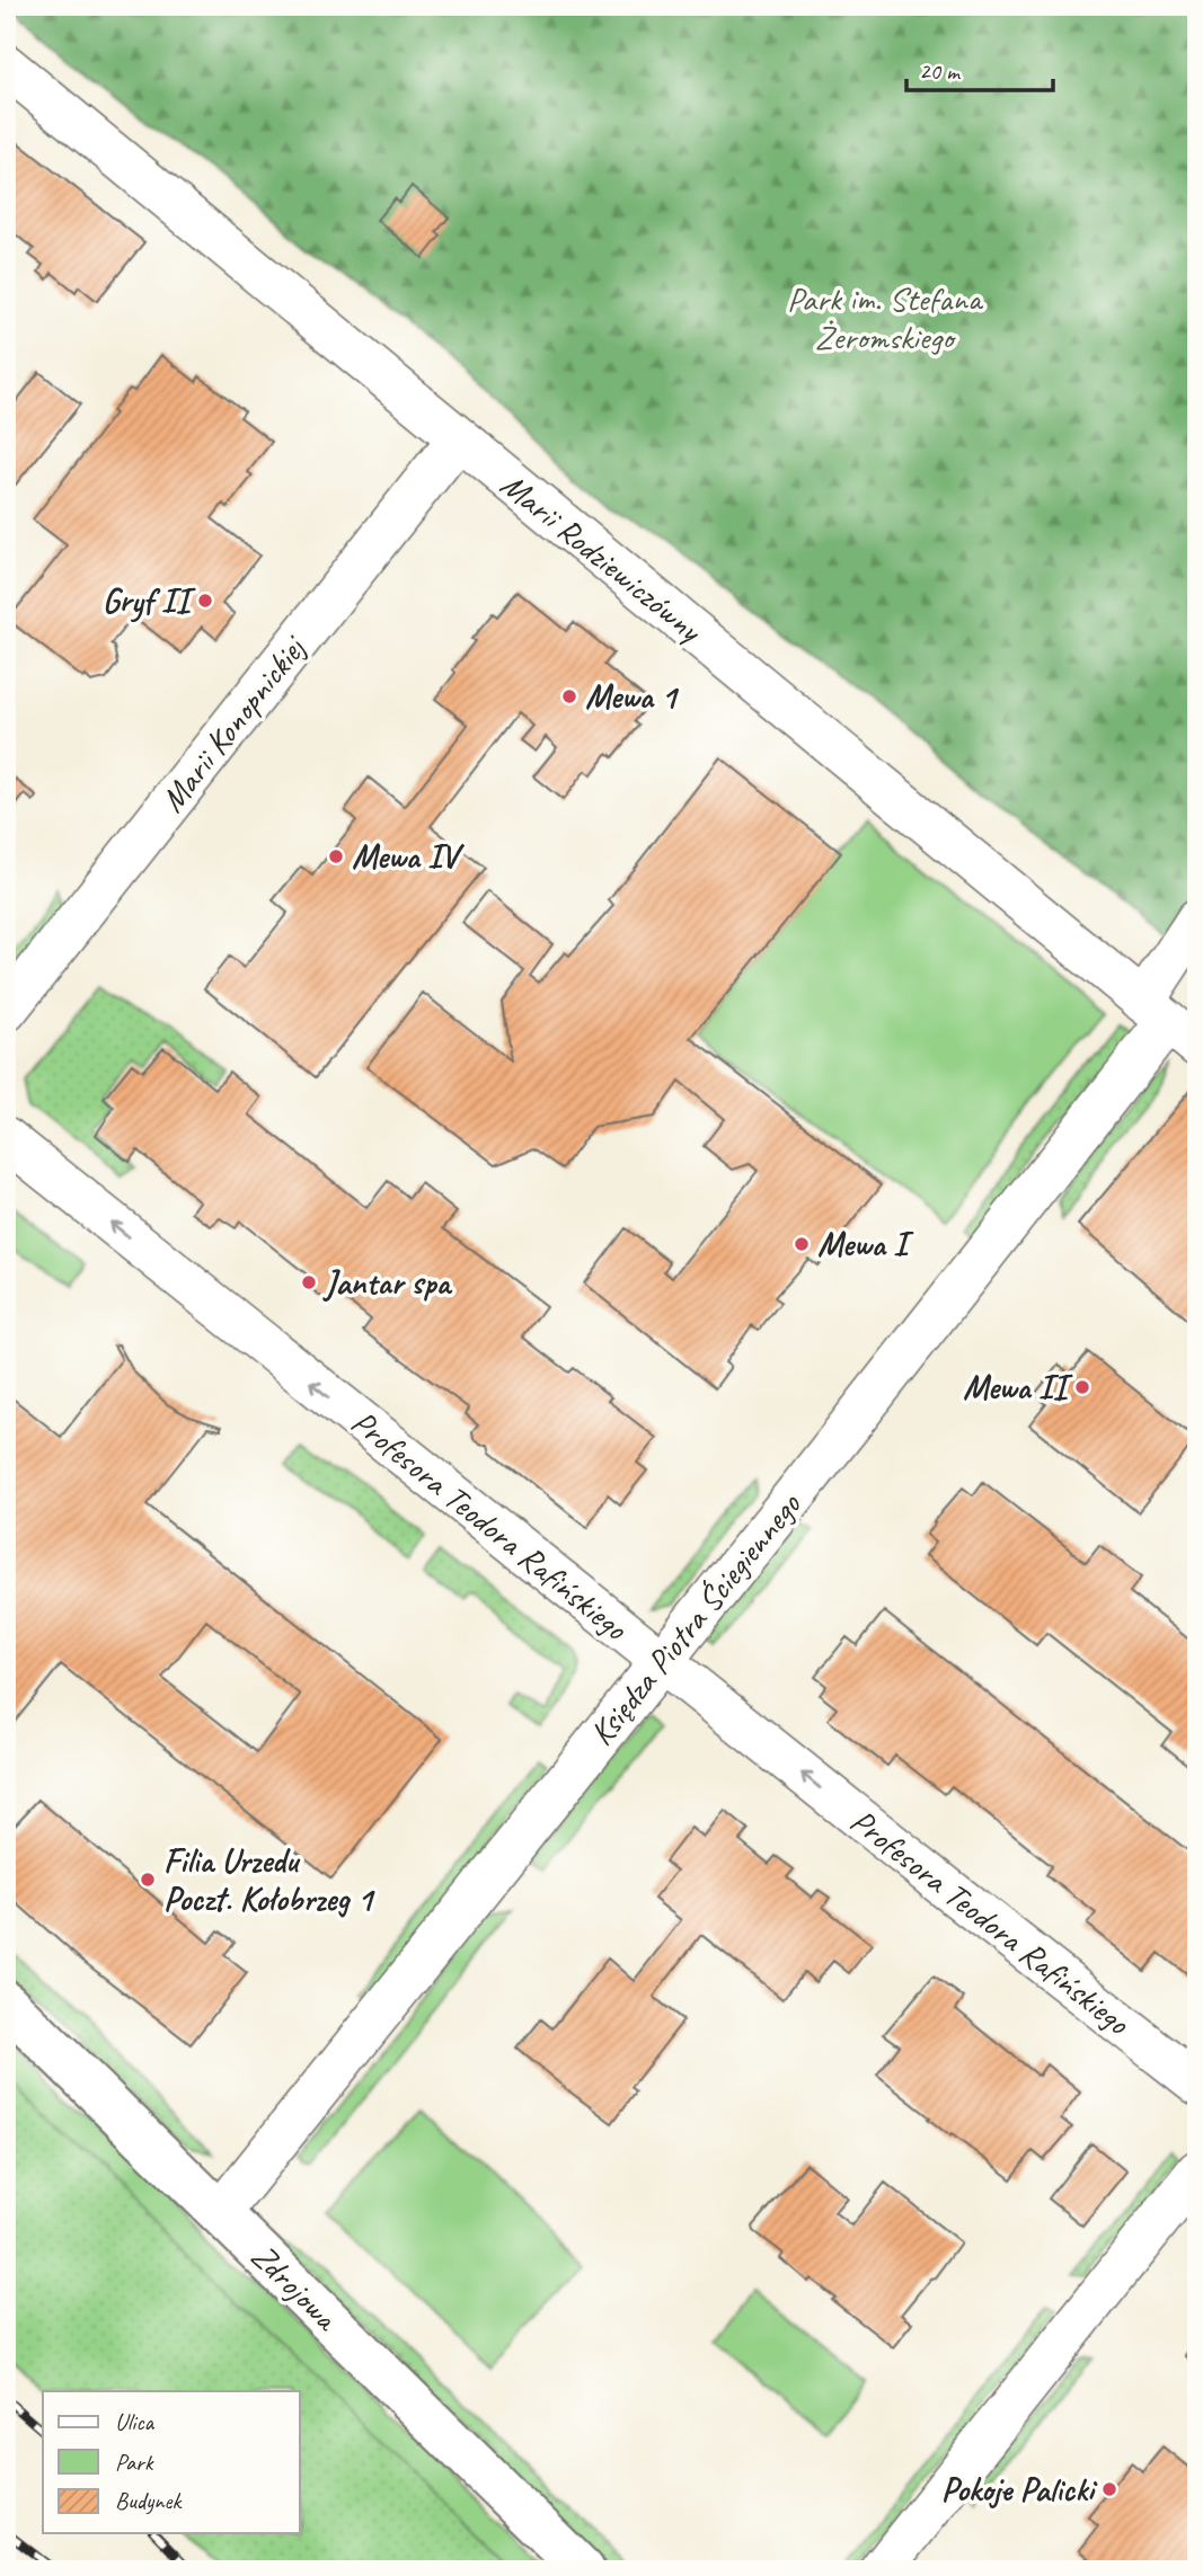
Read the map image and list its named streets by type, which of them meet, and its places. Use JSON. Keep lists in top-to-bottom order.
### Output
{
  "streets": {
    "street": [
      "Marii Rodziewiczówny",
      "Marii Konopnickiej",
      "Profesora Teodora Rafińskiego",
      "Księdza Piotra Ściegiennego",
      "Zdrojowa"
    ]
  },
  "crossings": [
    ["Marii Rodziewiczówny", "Marii Konopnickiej"],
    ["Marii Rodziewiczówny", "Księdza Piotra Ściegiennego"],
    ["Profesora Teodora Rafińskiego", "Księdza Piotra Ściegiennego"],
    ["Księdza Piotra Ściegiennego", "Zdrojowa"]
  ],
  "one_way": ["Profesora Teodora Rafińskiego"],
  "parks": ["Park im. Stefana Żeromskiego"],
  "places": [
    "Gryf II",
    "Mewa 1",
    "Mewa IV",
    "Mewa I",
    "Jantar spa",
    "Mewa II",
    "Filia Urzedu Poczt. Kołobrzeg 1",
    "Pokoje Palicki"
  ],
  "legend": ["Ulica", "Park", "Budynek"],
  "scale_bar": "20 m"
}
